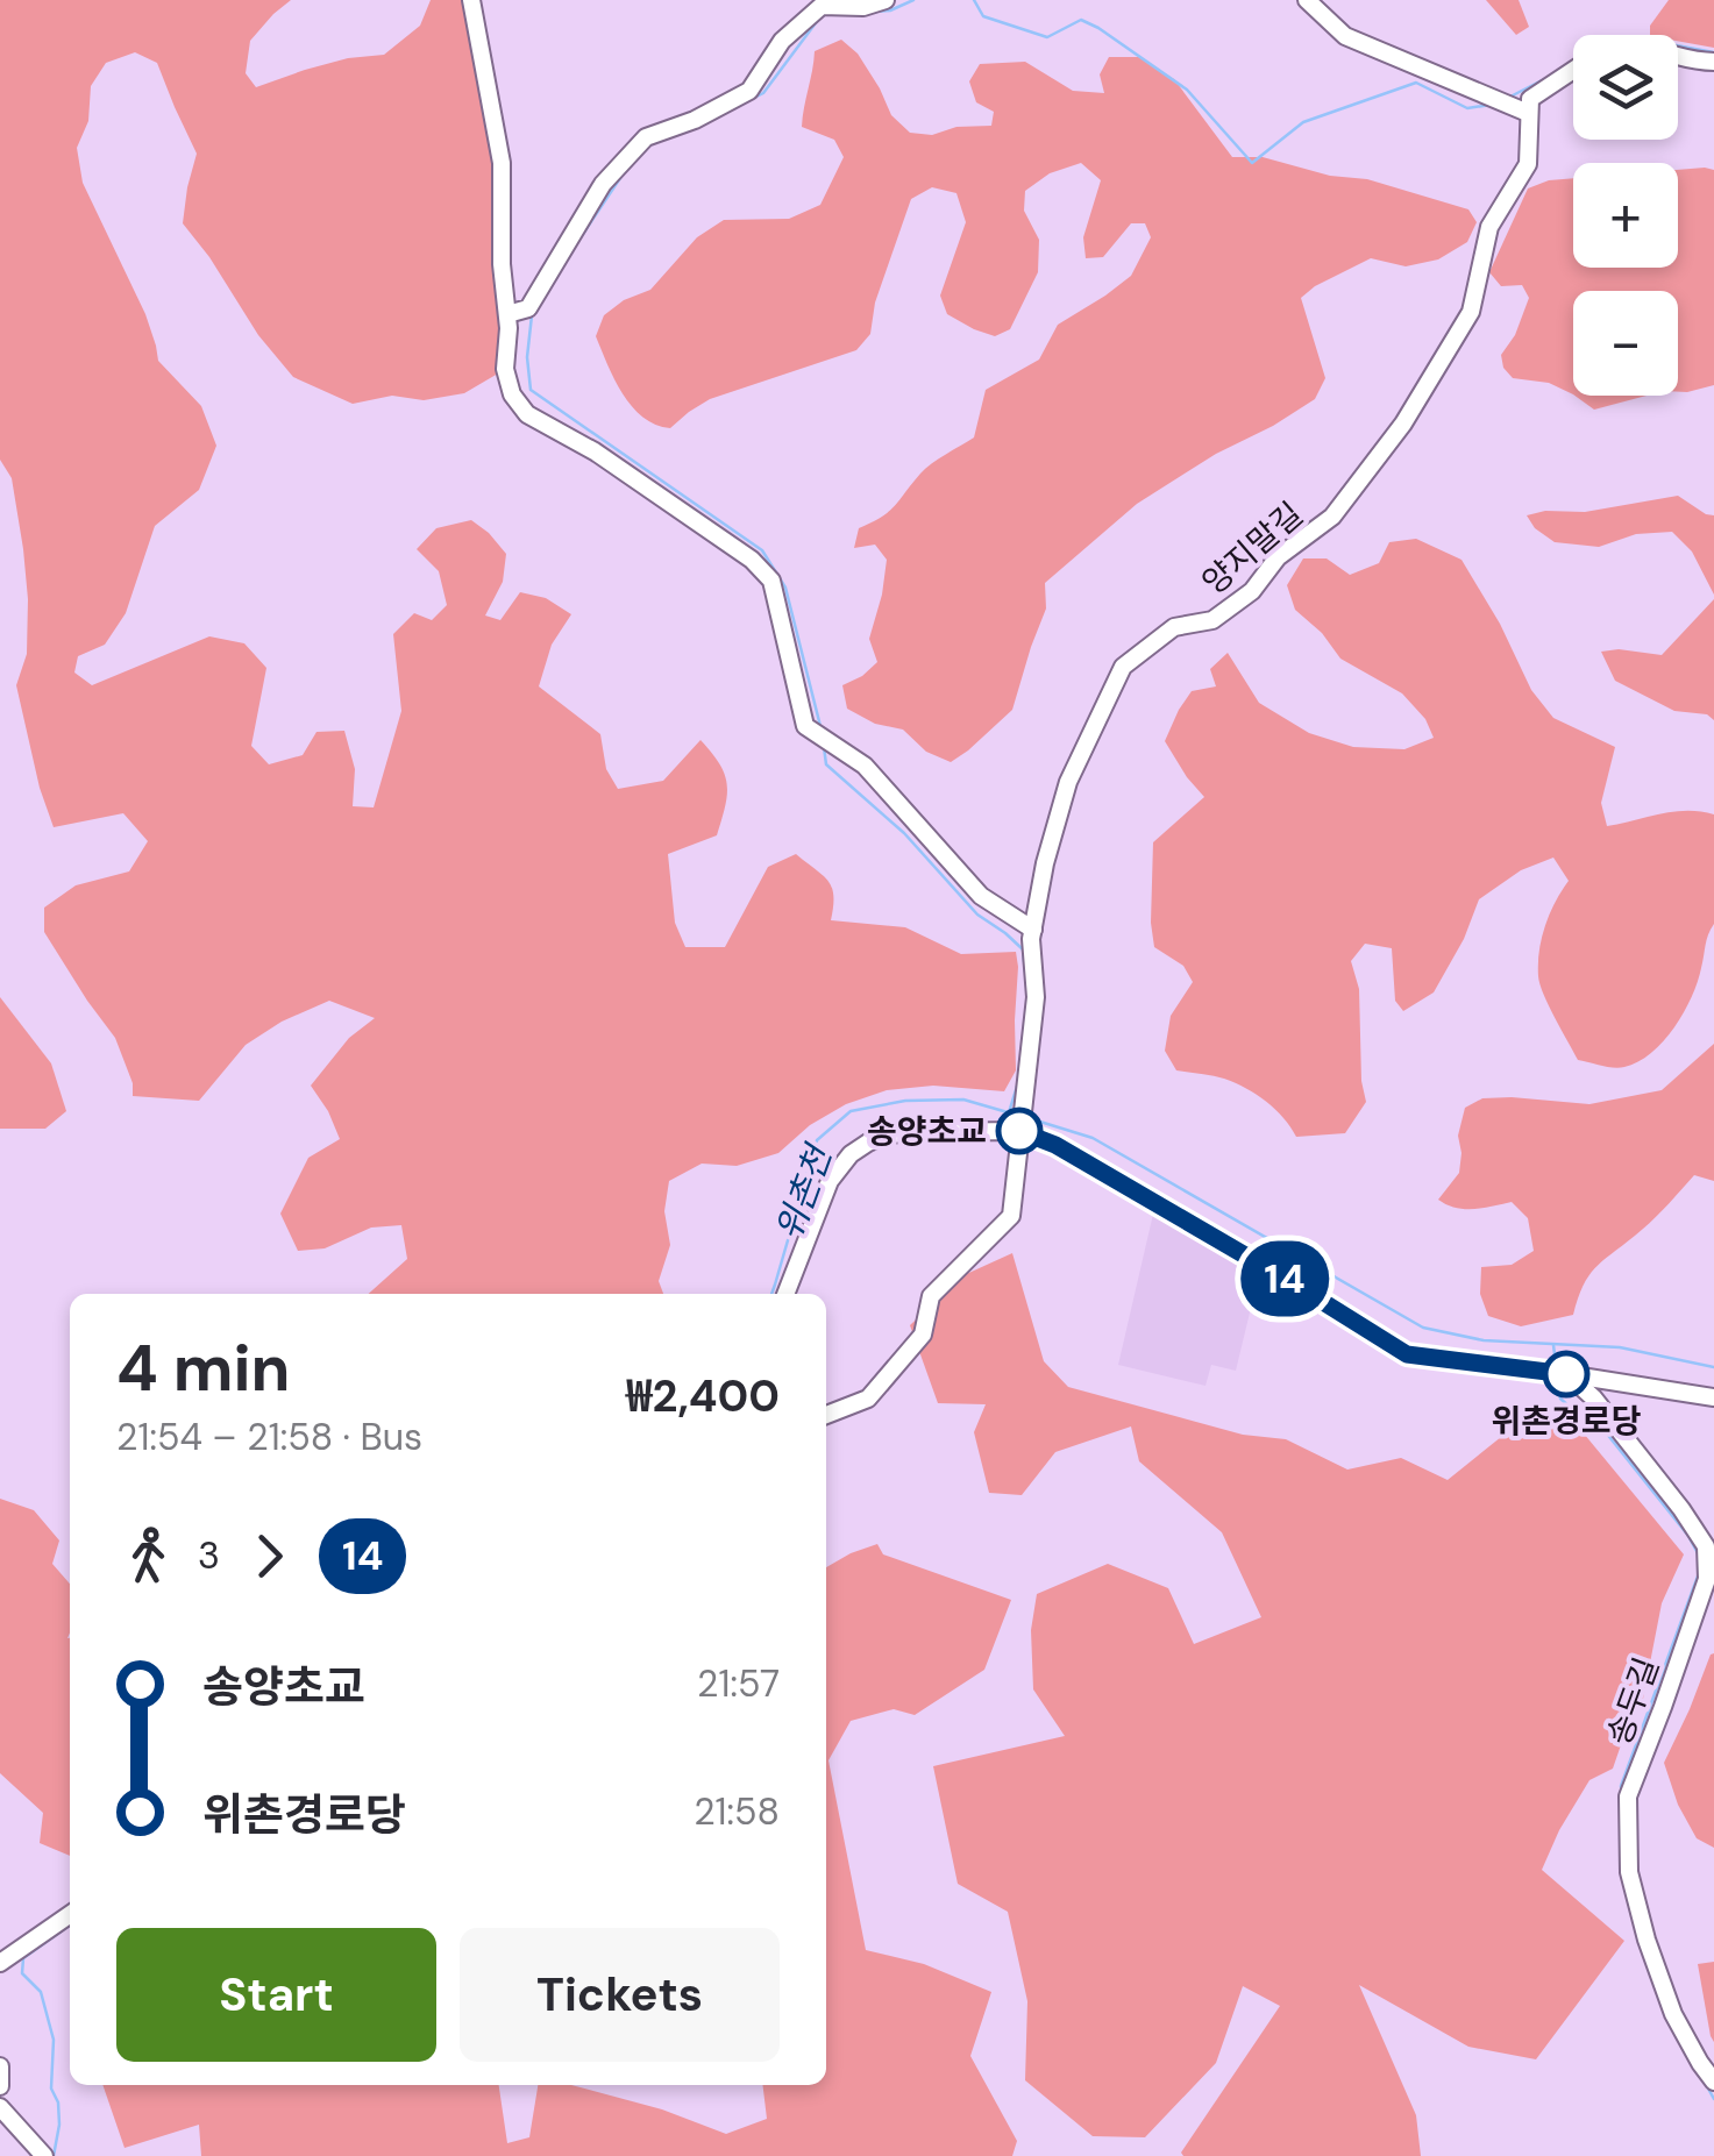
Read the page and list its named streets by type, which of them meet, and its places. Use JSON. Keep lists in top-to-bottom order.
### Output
{
  "streets": {
    "street": ["양지말길", "송두길"]
  },
  "water": ["위촌천"],
  "places": ["송양초교", "위촌경로당"],
  "lines": ["bus line 14"],
  "page": {
    "on_map": "14",
    "map_buttons": ["+", "−"],
    "heading": ["4 min", "21:54 – 21:58 · Bus", "₩2,400"],
    "legs": ["3", "14"],
    "list": [
      {
        "name": "송양초교",
        "value": "21:57"
      },
      {
        "name": "위촌경로당",
        "value": "21:58"
      }
    ],
    "buttons": ["Start", "Tickets"]
  }
}
